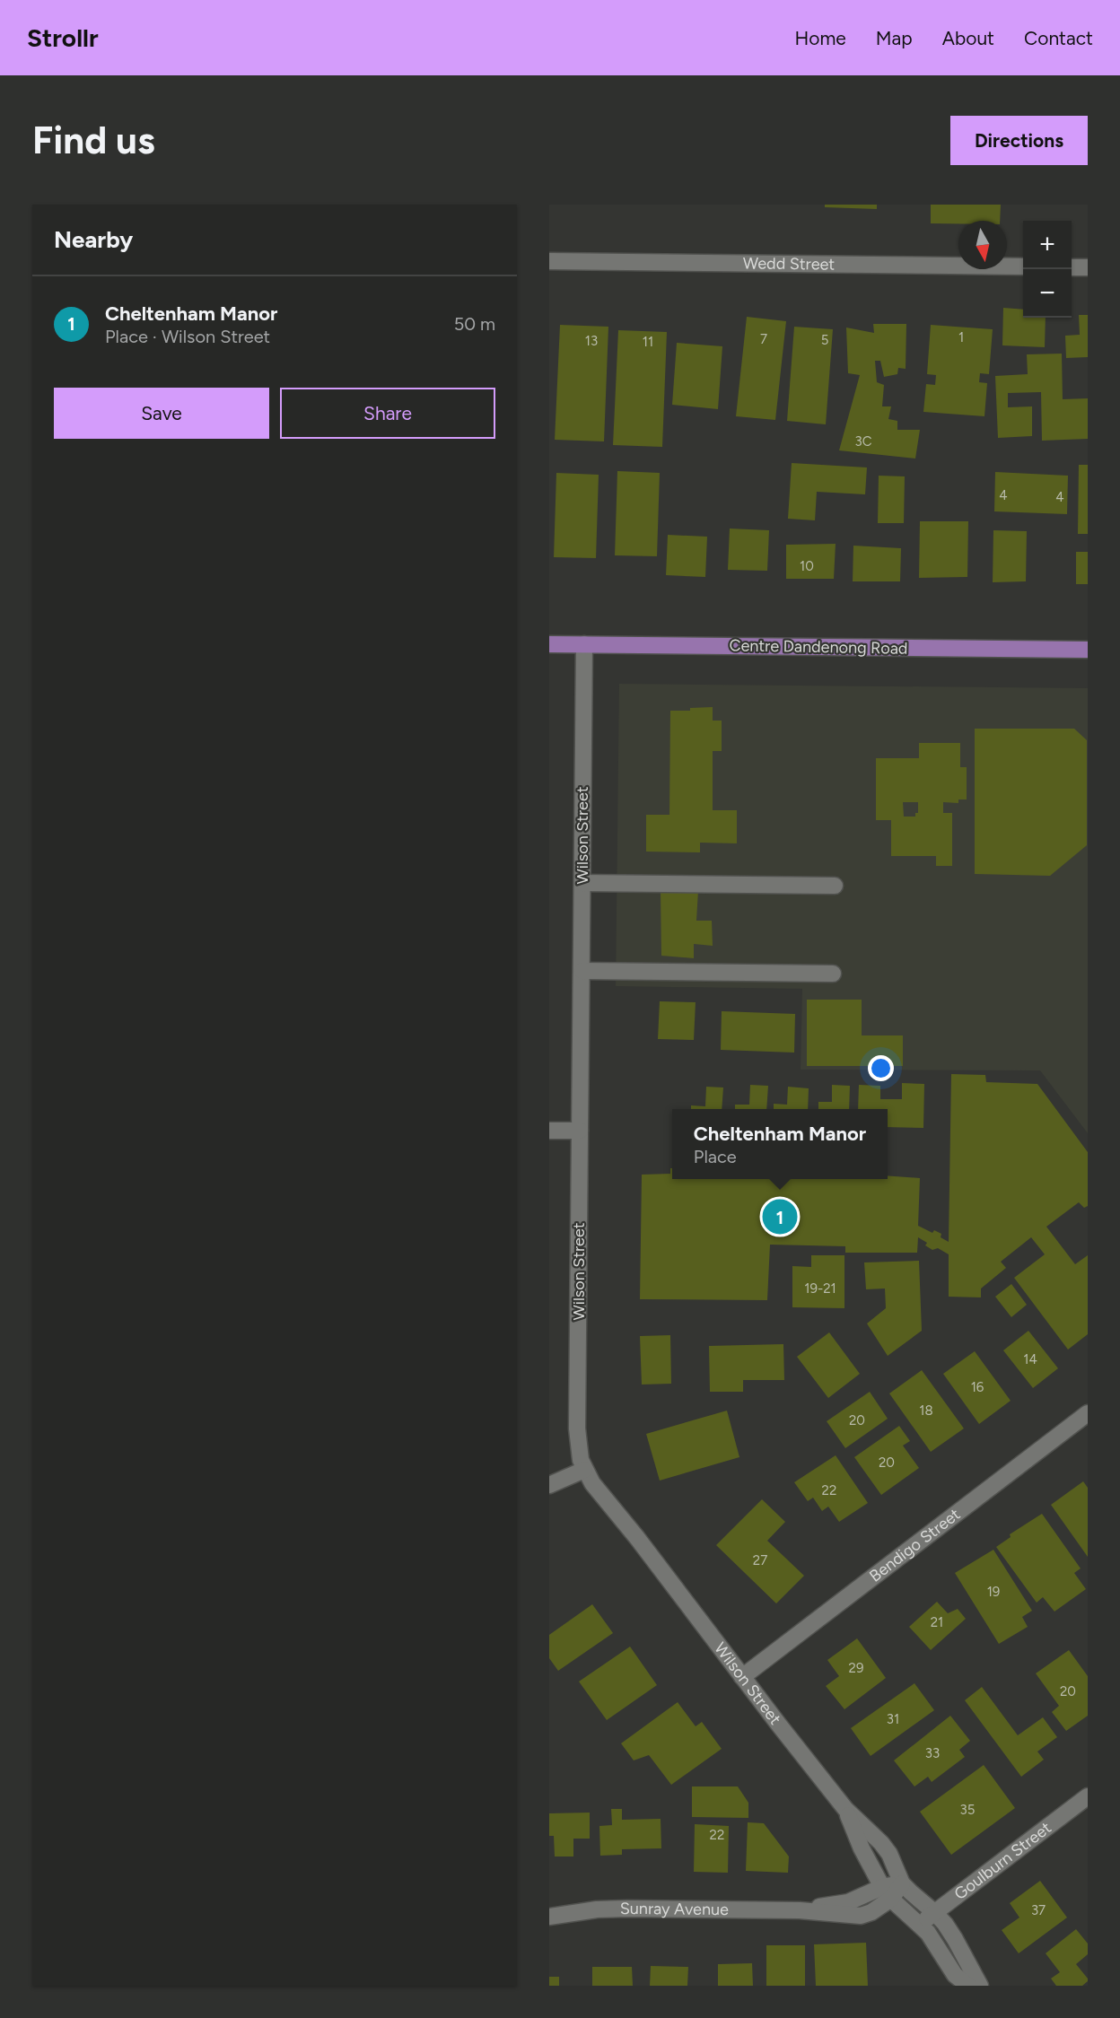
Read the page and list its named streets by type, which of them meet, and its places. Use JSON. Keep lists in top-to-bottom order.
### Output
{
  "streets": {
    "main road": ["Centre Dandenong Road"],
    "street": [
      "Wedd Street",
      "Wilson Street",
      "Bendigo Street",
      "Goulburn Street",
      "Sunray Avenue"
    ]
  },
  "crossings": [
    ["Centre Dandenong Road", "Wilson Street"],
    ["Wilson Street", "Bendigo Street"],
    ["Wilson Street", "Goulburn Street"],
    ["Wilson Street", "Sunray Avenue"]
  ],
  "house_numbers": [
    "1",
    "7",
    "5",
    "13",
    "11",
    "3C",
    "4",
    "4",
    "10",
    "19-21",
    "14",
    "16",
    "18",
    "20",
    "20",
    "22",
    "27",
    "19",
    "21",
    "29",
    "20",
    "31",
    "33",
    "35",
    "22",
    "37"
  ],
  "north": "bottom",
  "page": {
    "header": "Strollr",
    "nav": [
      "Home",
      "Map",
      "About",
      "Contact"
    ],
    "buttons": [
      "Directions",
      ["Save", "Share"]
    ],
    "title": "Find us",
    "heading": "Nearby",
    "map_buttons": ["+", "−"],
    "list": [
      {
        "mark": "1",
        "name": "Cheltenham Manor",
        "note": "Place · Wilson Street",
        "value": "50 m"
      }
    ],
    "popup": ["Cheltenham Manor", "Place"],
    "pins": "1"
  }
}
